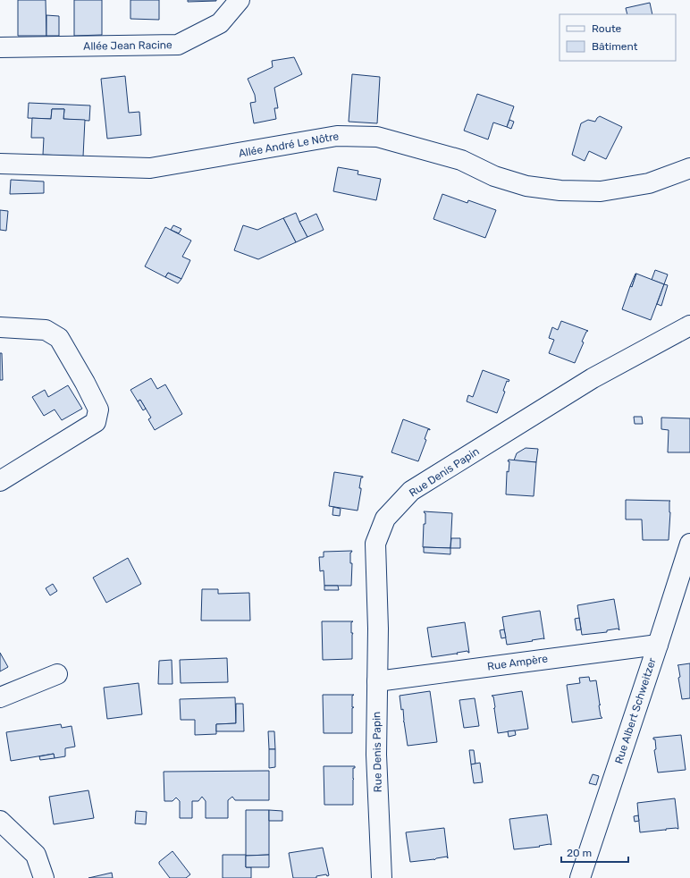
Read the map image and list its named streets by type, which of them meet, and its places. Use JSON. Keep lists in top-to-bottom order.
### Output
{
  "streets": {
    "street": [
      "Allée Jean Racine",
      "Allée André Le Nôtre",
      "Rue Denis Papin",
      "Rue Ampère",
      "Rue Albert Schweitzer"
    ]
  },
  "crossings": [
    ["Rue Denis Papin", "Rue Ampère"],
    ["Rue Ampère", "Rue Albert Schweitzer"]
  ],
  "legend": ["Route", "Bâtiment"],
  "scale_bar": "20 m"
}
